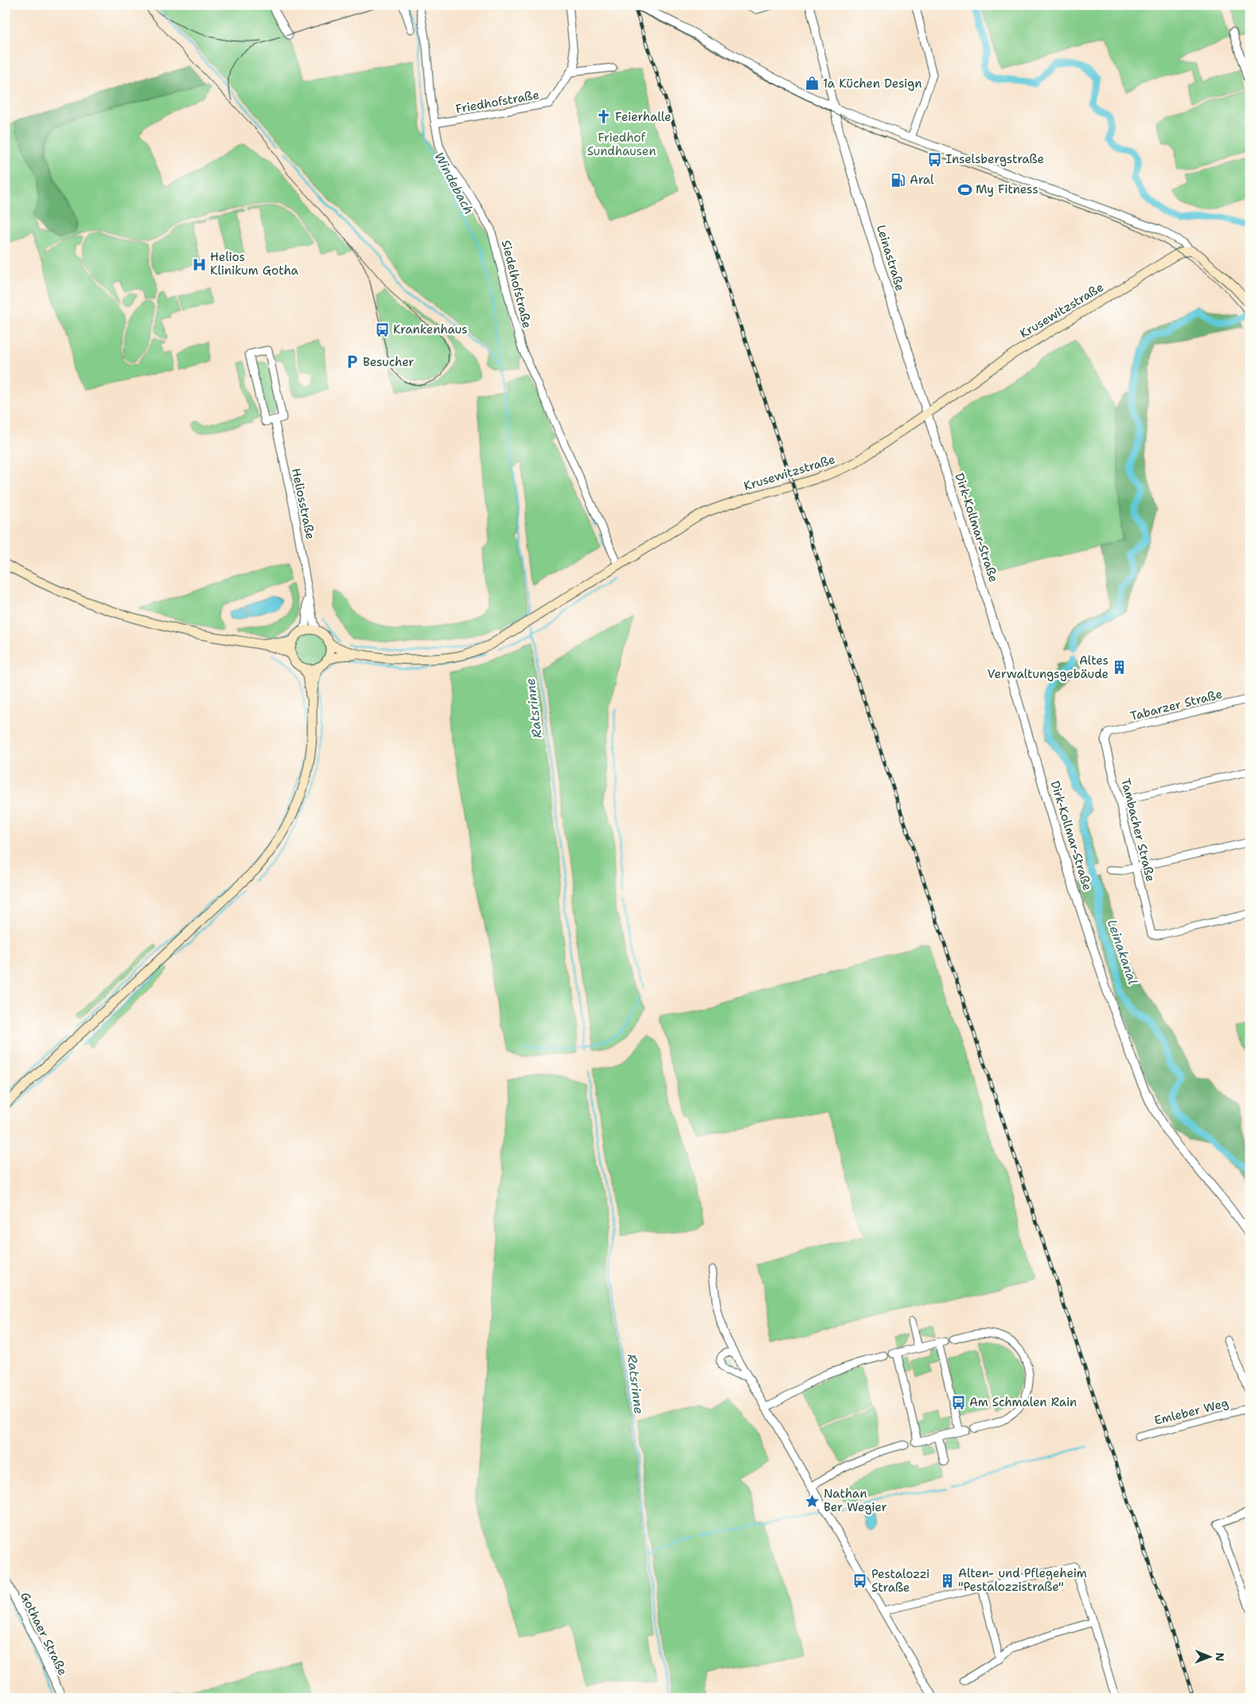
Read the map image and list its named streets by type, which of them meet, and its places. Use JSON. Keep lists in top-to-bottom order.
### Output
{
  "streets": {
    "main road": ["Krusewitzstraße"],
    "street": [
      "Friedhofstraße",
      "Leinastraße",
      "Siedelhofstraße",
      "Heliosstraße",
      "Dirk-Kollmar-Straße",
      "Tabarzer Straße",
      "Tambacher Straße",
      "Emleber Weg",
      "Gothaer Straße"
    ]
  },
  "crossings": [
    ["Friedhofstraße", "Siedelhofstraße"],
    ["Leinastraße", "Krusewitzstraße"],
    ["Leinastraße", "Dirk-Kollmar-Straße"],
    ["Siedelhofstraße", "Krusewitzstraße"],
    ["Krusewitzstraße", "Dirk-Kollmar-Straße"],
    ["Tabarzer Straße", "Tambacher Straße"]
  ],
  "water": ["Windebach", "Ratsrinne", "Leinakanal"],
  "parks": ["Friedhof Sundhausen"],
  "places": {
    "shop": ["1a Küchen Design"],
    "church": ["Feierhalle"],
    "bus stop": [
      "Inselsbergstraße",
      "Krankenhaus",
      "Am Schmalen Rain",
      "Pestalozzi Straße"
    ],
    "fuel station": ["Aral"],
    "sports": ["My Fitness"],
    "hospital": ["Helios Klinikum Gotha"],
    "parking": ["Besucher"],
    "building": ["Altes Verwaltungsgebäude", "Alten- und Pflegeheim \"Pestalozzistraße\""],
    "place": ["Nathan Ber Wegier"]
  },
  "north": "right"
}
